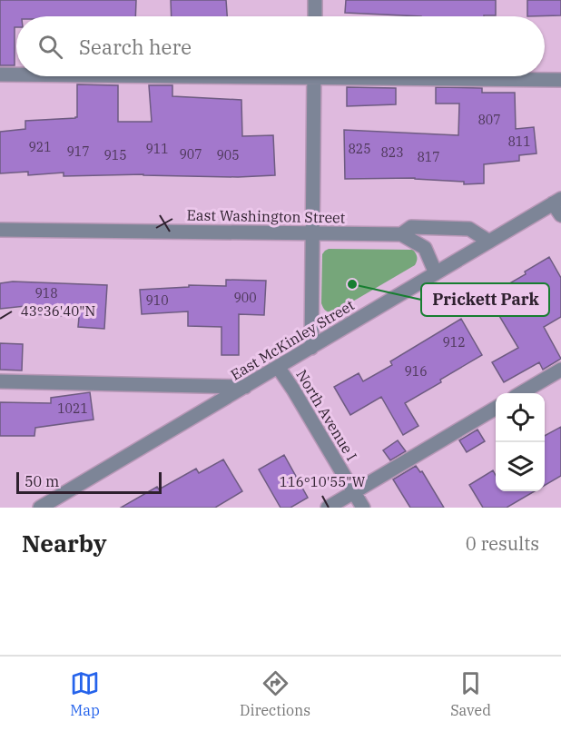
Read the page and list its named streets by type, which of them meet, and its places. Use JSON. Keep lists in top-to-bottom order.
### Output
{
  "streets": {
    "street": ["East Washington Street", "East McKinley Street", "North Avenue I"]
  },
  "crossings": [
    ["East Washington Street", "East McKinley Street"],
    ["East McKinley Street", "North Avenue I"]
  ],
  "places": ["Prickett Park"],
  "house_numbers": [
    "807",
    "811",
    "921",
    "911",
    "825",
    "917",
    "823",
    "907",
    "915",
    "905",
    "817",
    "918",
    "900",
    "910",
    "912",
    "916",
    "1021"
  ],
  "scale_bar": "50 m",
  "page": {
    "search": "Search here",
    "scale": "50 m",
    "heading": ["Nearby", "0 results"],
    "nav": ["Map", "Directions", "Saved"]
  },
  "coordinates": ["43°36'40\"N", "116°10'55\"W"]
}
